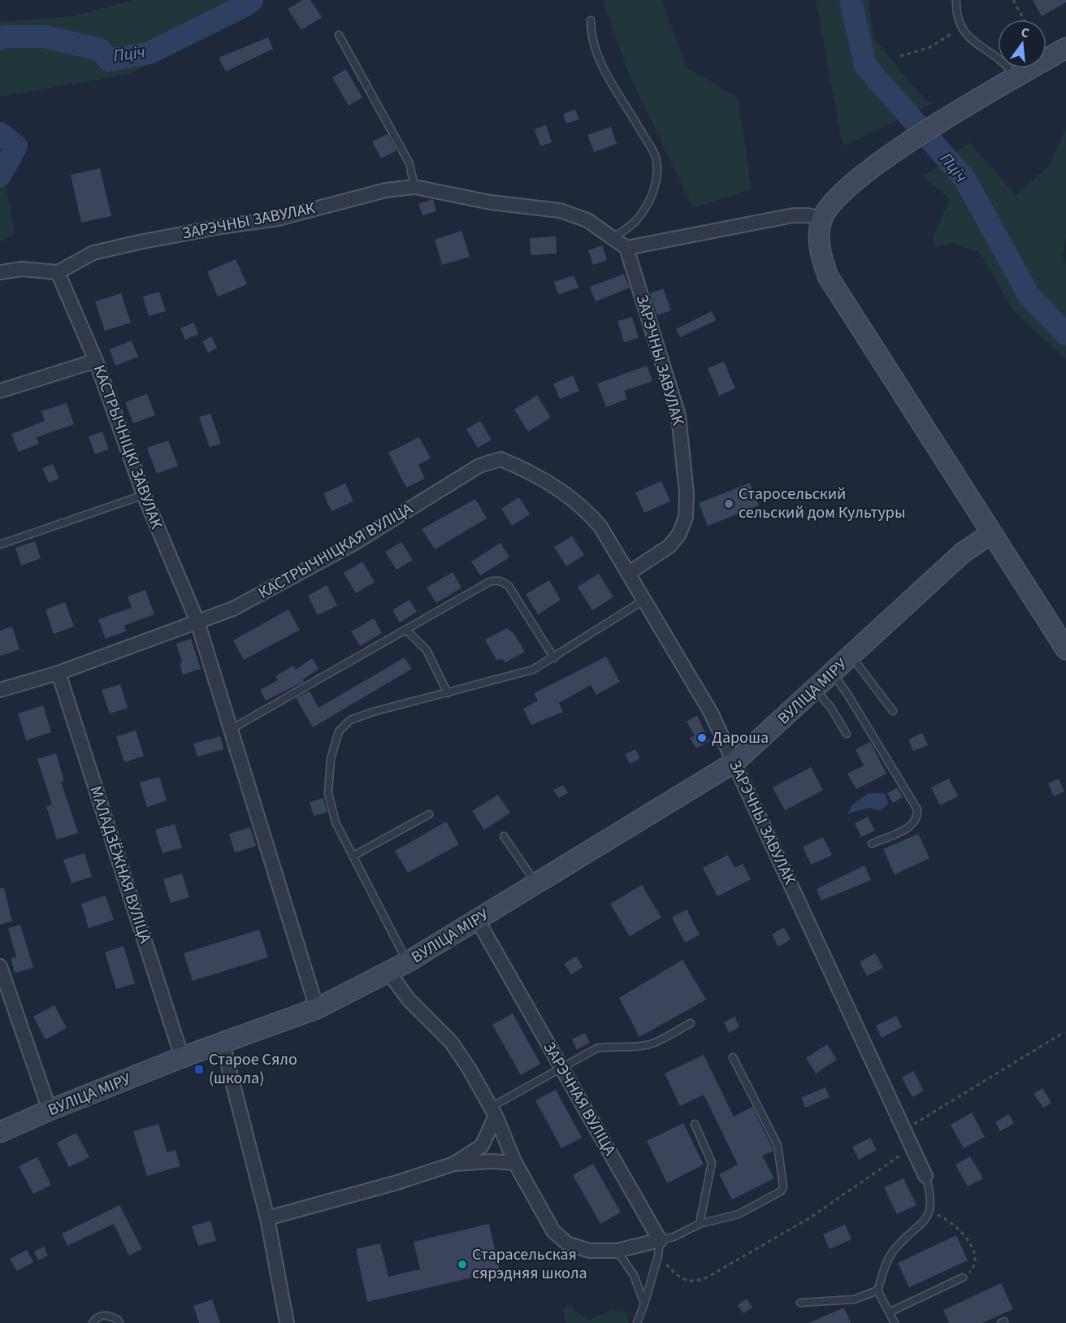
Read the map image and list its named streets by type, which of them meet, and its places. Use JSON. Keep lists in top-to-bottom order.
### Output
{
  "streets": {
    "street": [
      "ЗАРЭЧНЫ ЗАВУЛАК",
      "КАСТРЫЧНІЦКІ ЗАВУЛАК",
      "КАСТРЫЧНІЦКАЯ ВУЛІЦА",
      "ВУЛІЦА МІРУ",
      "МАЛАДЗЁЖНАЯ ВУЛІЦА",
      "ЗАРЭЧНАЯ ВУЛІЦА"
    ]
  },
  "crossings": [
    ["ЗАРЭЧНЫ ЗАВУЛАК", "КАСТРЫЧНІЦКІ ЗАВУЛАК"],
    ["ЗАРЭЧНЫ ЗАВУЛАК", "КАСТРЫЧНІЦКАЯ ВУЛІЦА"],
    ["ЗАРЭЧНЫ ЗАВУЛАК", "ВУЛІЦА МІРУ"],
    ["КАСТРЫЧНІЦКІ ЗАВУЛАК", "КАСТРЫЧНІЦКАЯ ВУЛІЦА"],
    ["КАСТРЫЧНІЦКІ ЗАВУЛАК", "ВУЛІЦА МІРУ"],
    ["КАСТРЫЧНІЦКАЯ ВУЛІЦА", "МАЛАДЗЁЖНАЯ ВУЛІЦА"],
    ["ВУЛІЦА МІРУ", "МАЛАДЗЁЖНАЯ ВУЛІЦА"],
    ["ВУЛІЦА МІРУ", "ЗАРЭЧНАЯ ВУЛІЦА"]
  ],
  "water": ["Пціч"],
  "places": {
    "other": ["Старосельский сельский дом Культуры", "Дароша", "Старасельская сярэдняя школа"],
    "transit": ["Старое Сяло (школа)"]
  },
  "north": "top"
}
